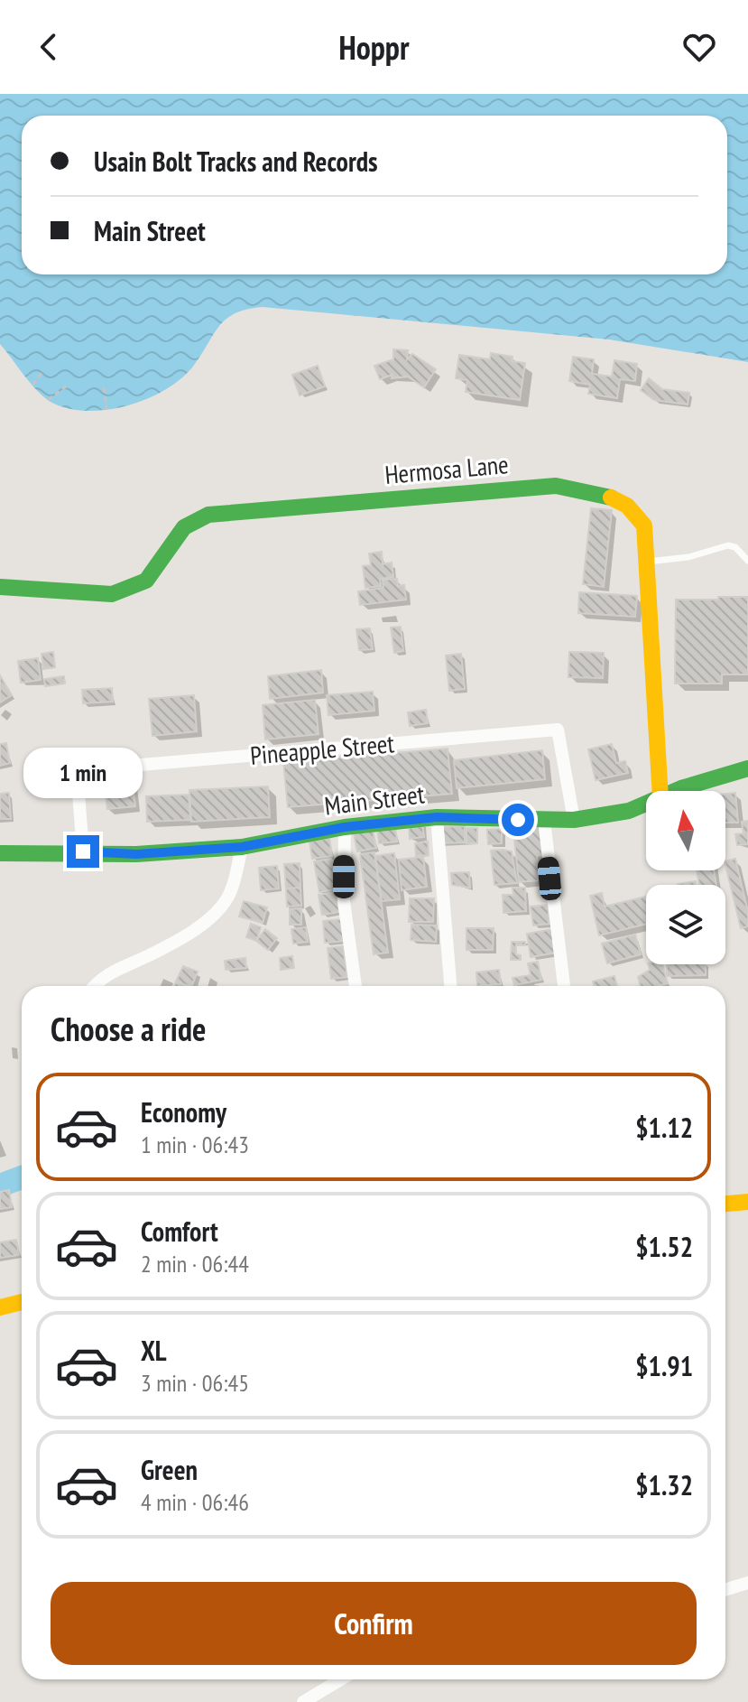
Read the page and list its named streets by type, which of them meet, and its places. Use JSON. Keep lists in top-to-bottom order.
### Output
{
  "streets": {
    "street": ["Hermosa Lane", "Pineapple Street", "Main Street"]
  },
  "crossings": [
    ["Pineapple Street", "Main Street"]
  ],
  "north": "top",
  "page": {
    "header": "Hoppr",
    "banner": ["Usain Bolt Tracks and Records", "Main Street"],
    "bubble": "1 min",
    "heading": "Choose a ride",
    "list": [
      {
        "name": "Economy",
        "note": "1 min · 06:43",
        "value": "$1.12"
      },
      {
        "name": "Comfort",
        "note": "2 min · 06:44",
        "value": "$1.52"
      },
      {
        "name": "XL",
        "note": "3 min · 06:45",
        "value": "$1.91"
      },
      {
        "name": "Green",
        "note": "4 min · 06:46",
        "value": "$1.32"
      }
    ],
    "buttons": "Confirm"
  }
}
